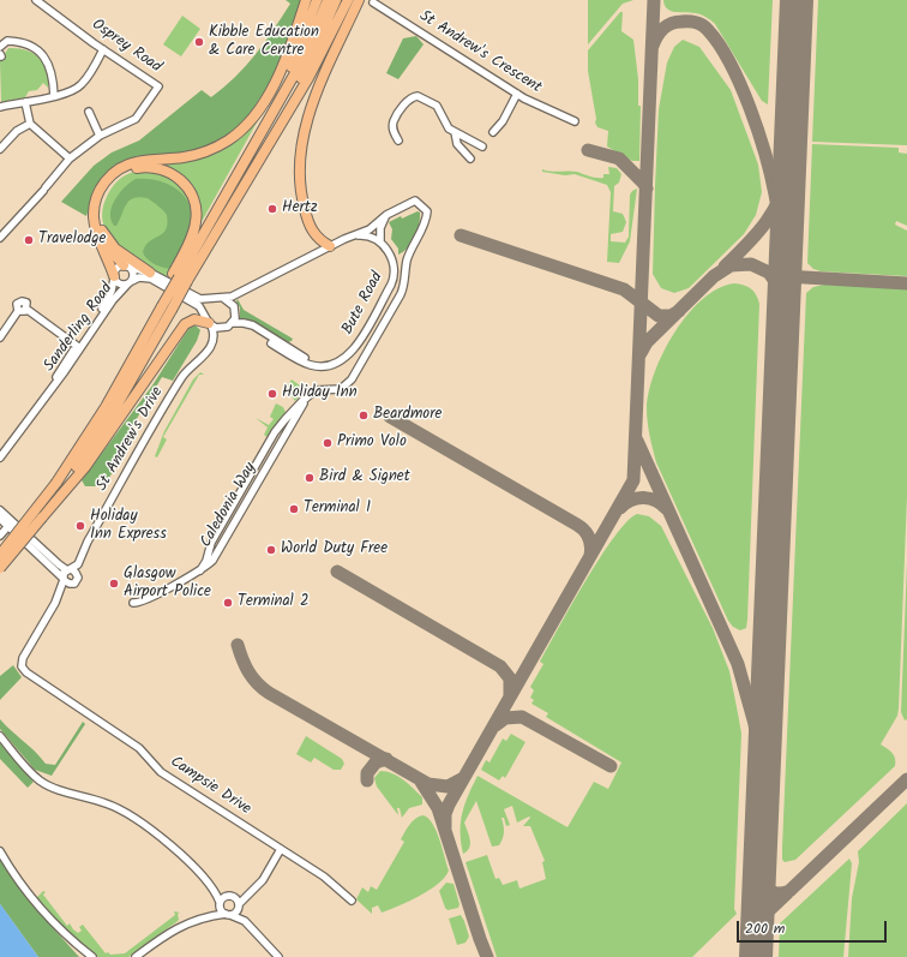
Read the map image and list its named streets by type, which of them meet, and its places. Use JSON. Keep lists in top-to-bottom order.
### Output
{
  "streets": {
    "street": [
      "Osprey Road",
      "St Andrew's Crescent",
      "Bute Road",
      "Sanderling Road",
      "St Andrew's Drive",
      "Caledonia Way",
      "Campsie Drive"
    ]
  },
  "crossings": [
    ["St Andrew's Drive", "Campsie Drive"]
  ],
  "places": [
    "Kibble Education & Care Centre",
    "Hertz",
    "Travelodge",
    "Holiday Inn",
    "Beardmore",
    "Primo Volo",
    "Bird & Signet",
    "Terminal 1",
    "Holiday Inn Express",
    "World Duty Free",
    "Glasgow Airport Police",
    "Terminal 2"
  ],
  "scale_bar": "200 m"
}
